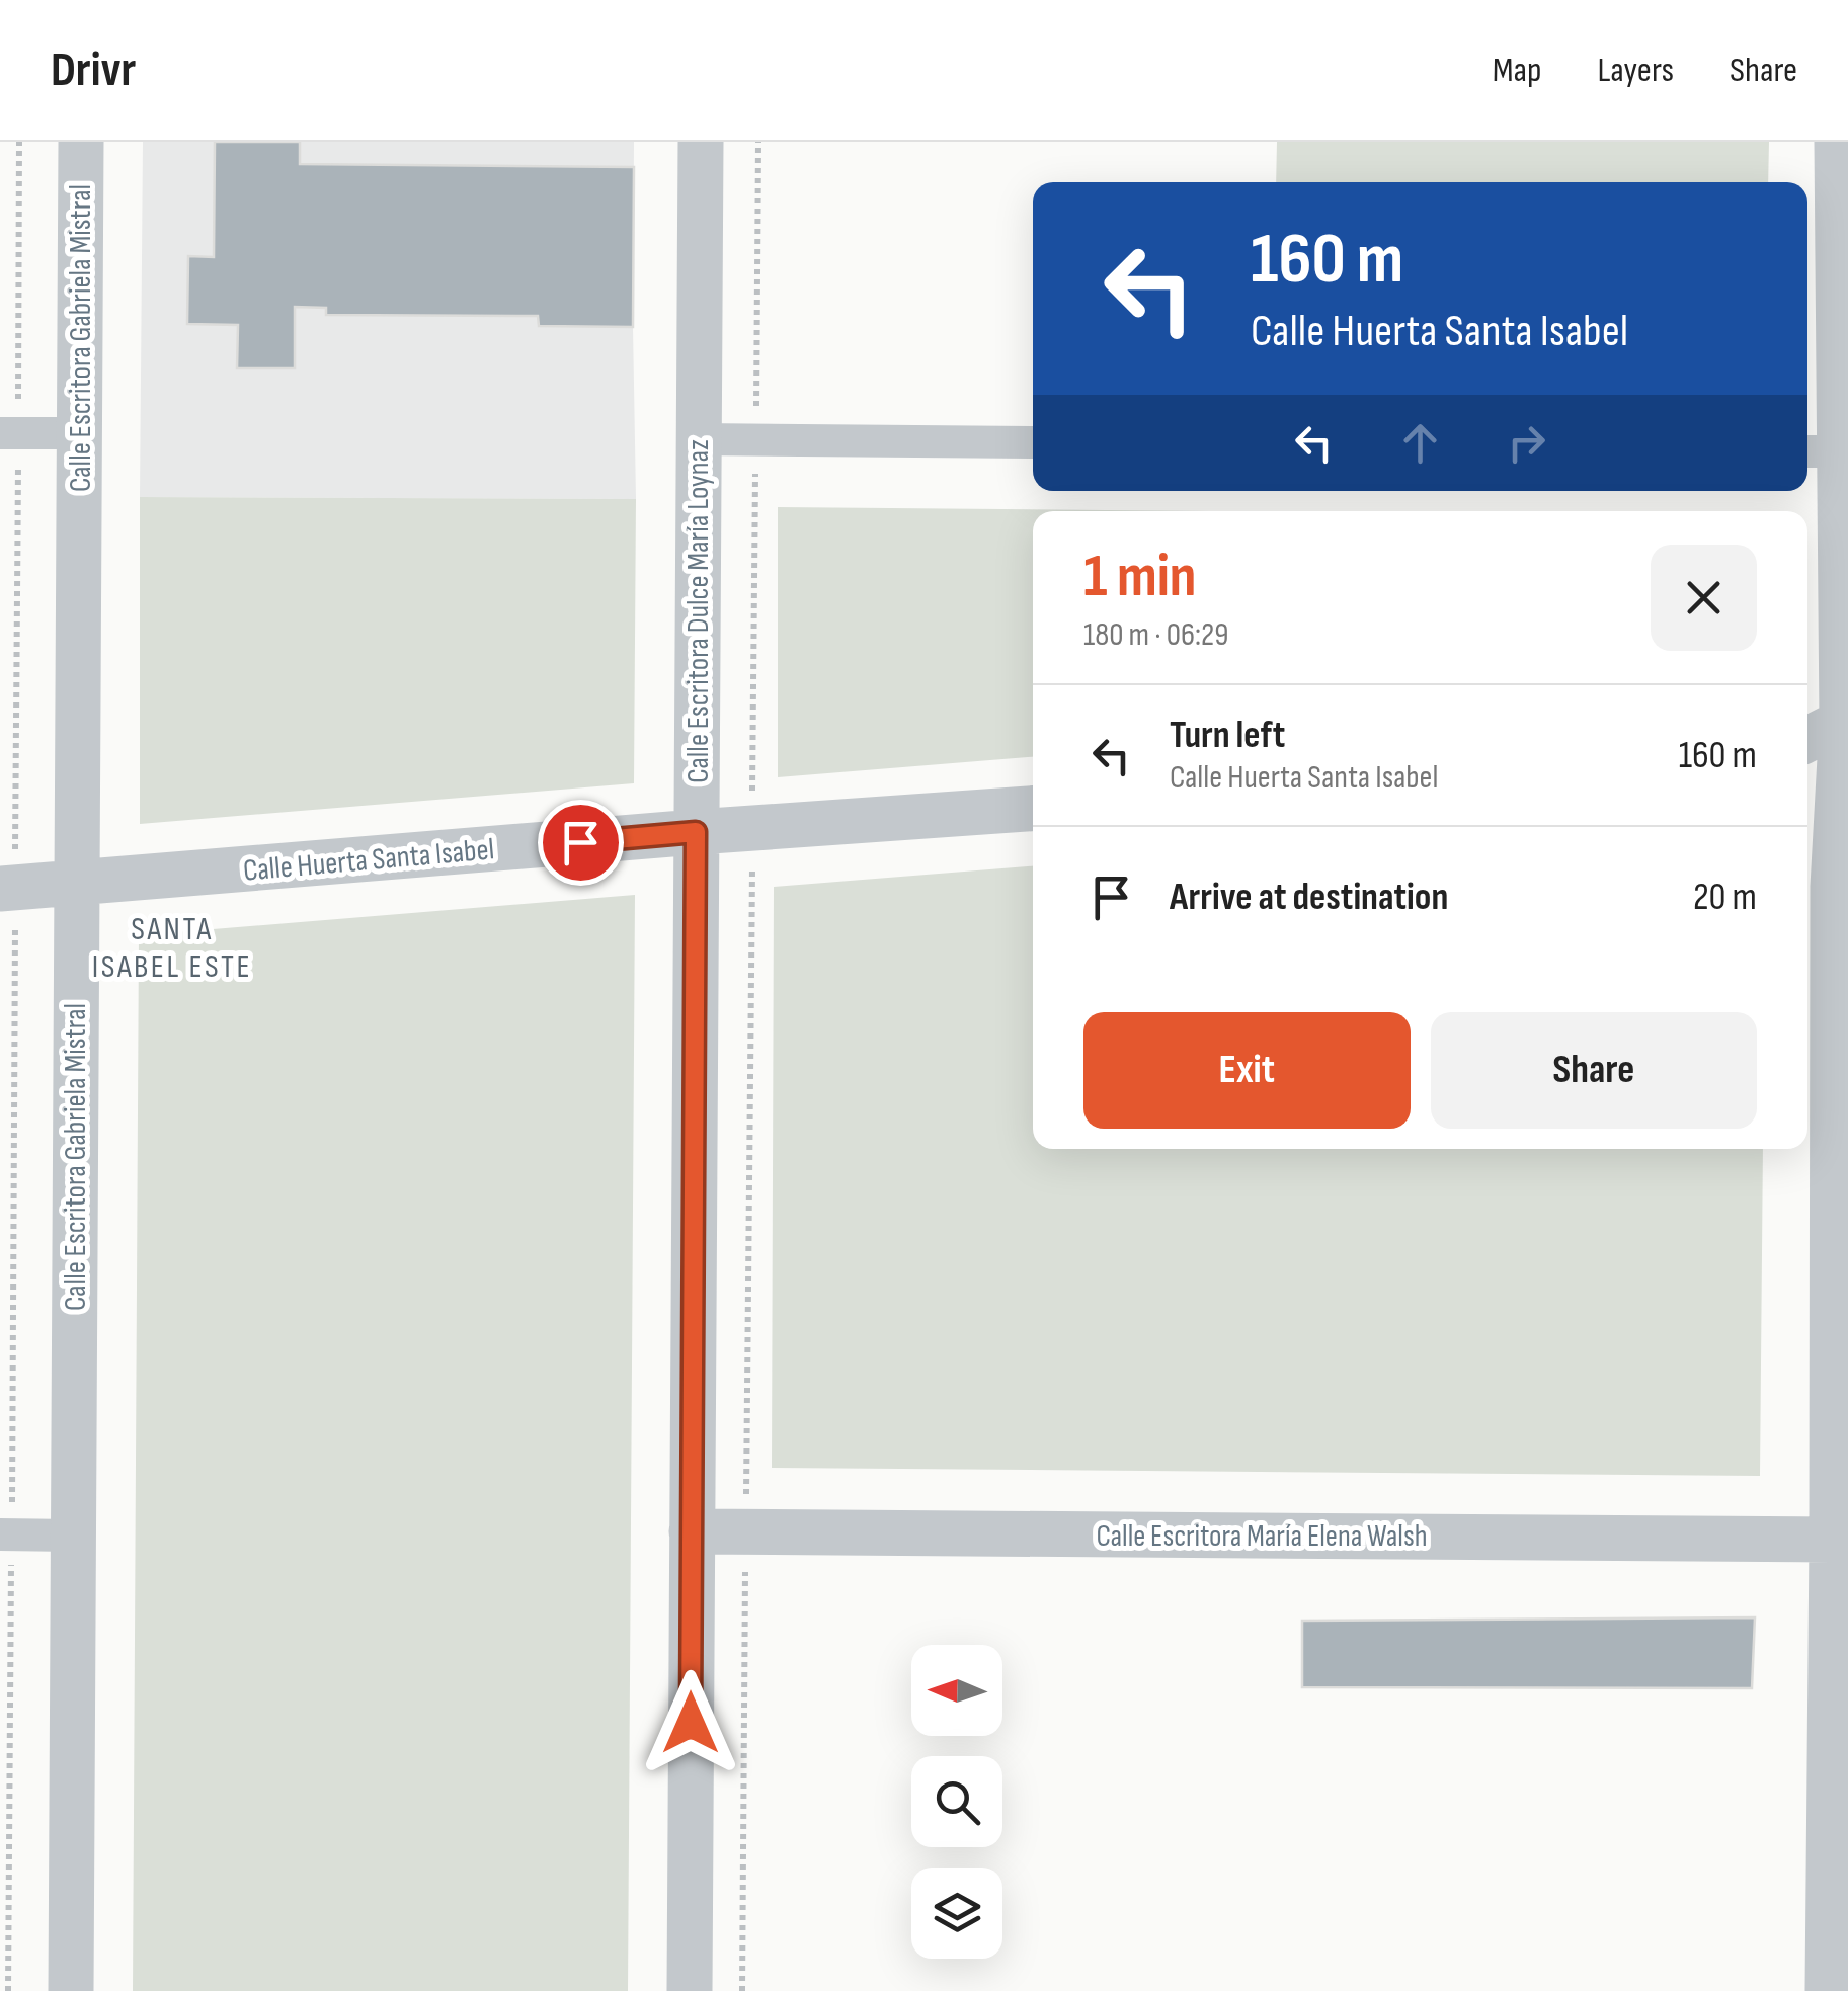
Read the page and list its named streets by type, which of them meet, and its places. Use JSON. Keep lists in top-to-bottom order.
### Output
{
  "streets": {
    "street": [
      "Calle Escritora Gabriela Mistral",
      "Calle Escritora Dulce María Loynaz",
      "Calle Huerta Santa Isabel",
      "Calle Escritora María Elena Walsh"
    ]
  },
  "crossings": [
    ["Calle Escritora Gabriela Mistral", "Calle Huerta Santa Isabel"],
    ["Calle Escritora Dulce María Loynaz", "Calle Huerta Santa Isabel"],
    ["Calle Escritora Dulce María Loynaz", "Calle Escritora María Elena Walsh"]
  ],
  "districts": ["SANTA ISABEL ESTE"],
  "north": "left",
  "page": {
    "header": "Drivr",
    "nav": ["Map", "Layers", "Share"],
    "turn": ["160 m", "Calle Huerta Santa Isabel"],
    "heading": ["1 min", "180 m · 06:29"],
    "list": [
      {
        "name": "Turn left",
        "note": "Calle Huerta Santa Isabel",
        "value": "160 m"
      },
      {
        "name": "Arrive at destination",
        "value": "20 m"
      }
    ],
    "buttons": ["Exit", "Share"]
  }
}
